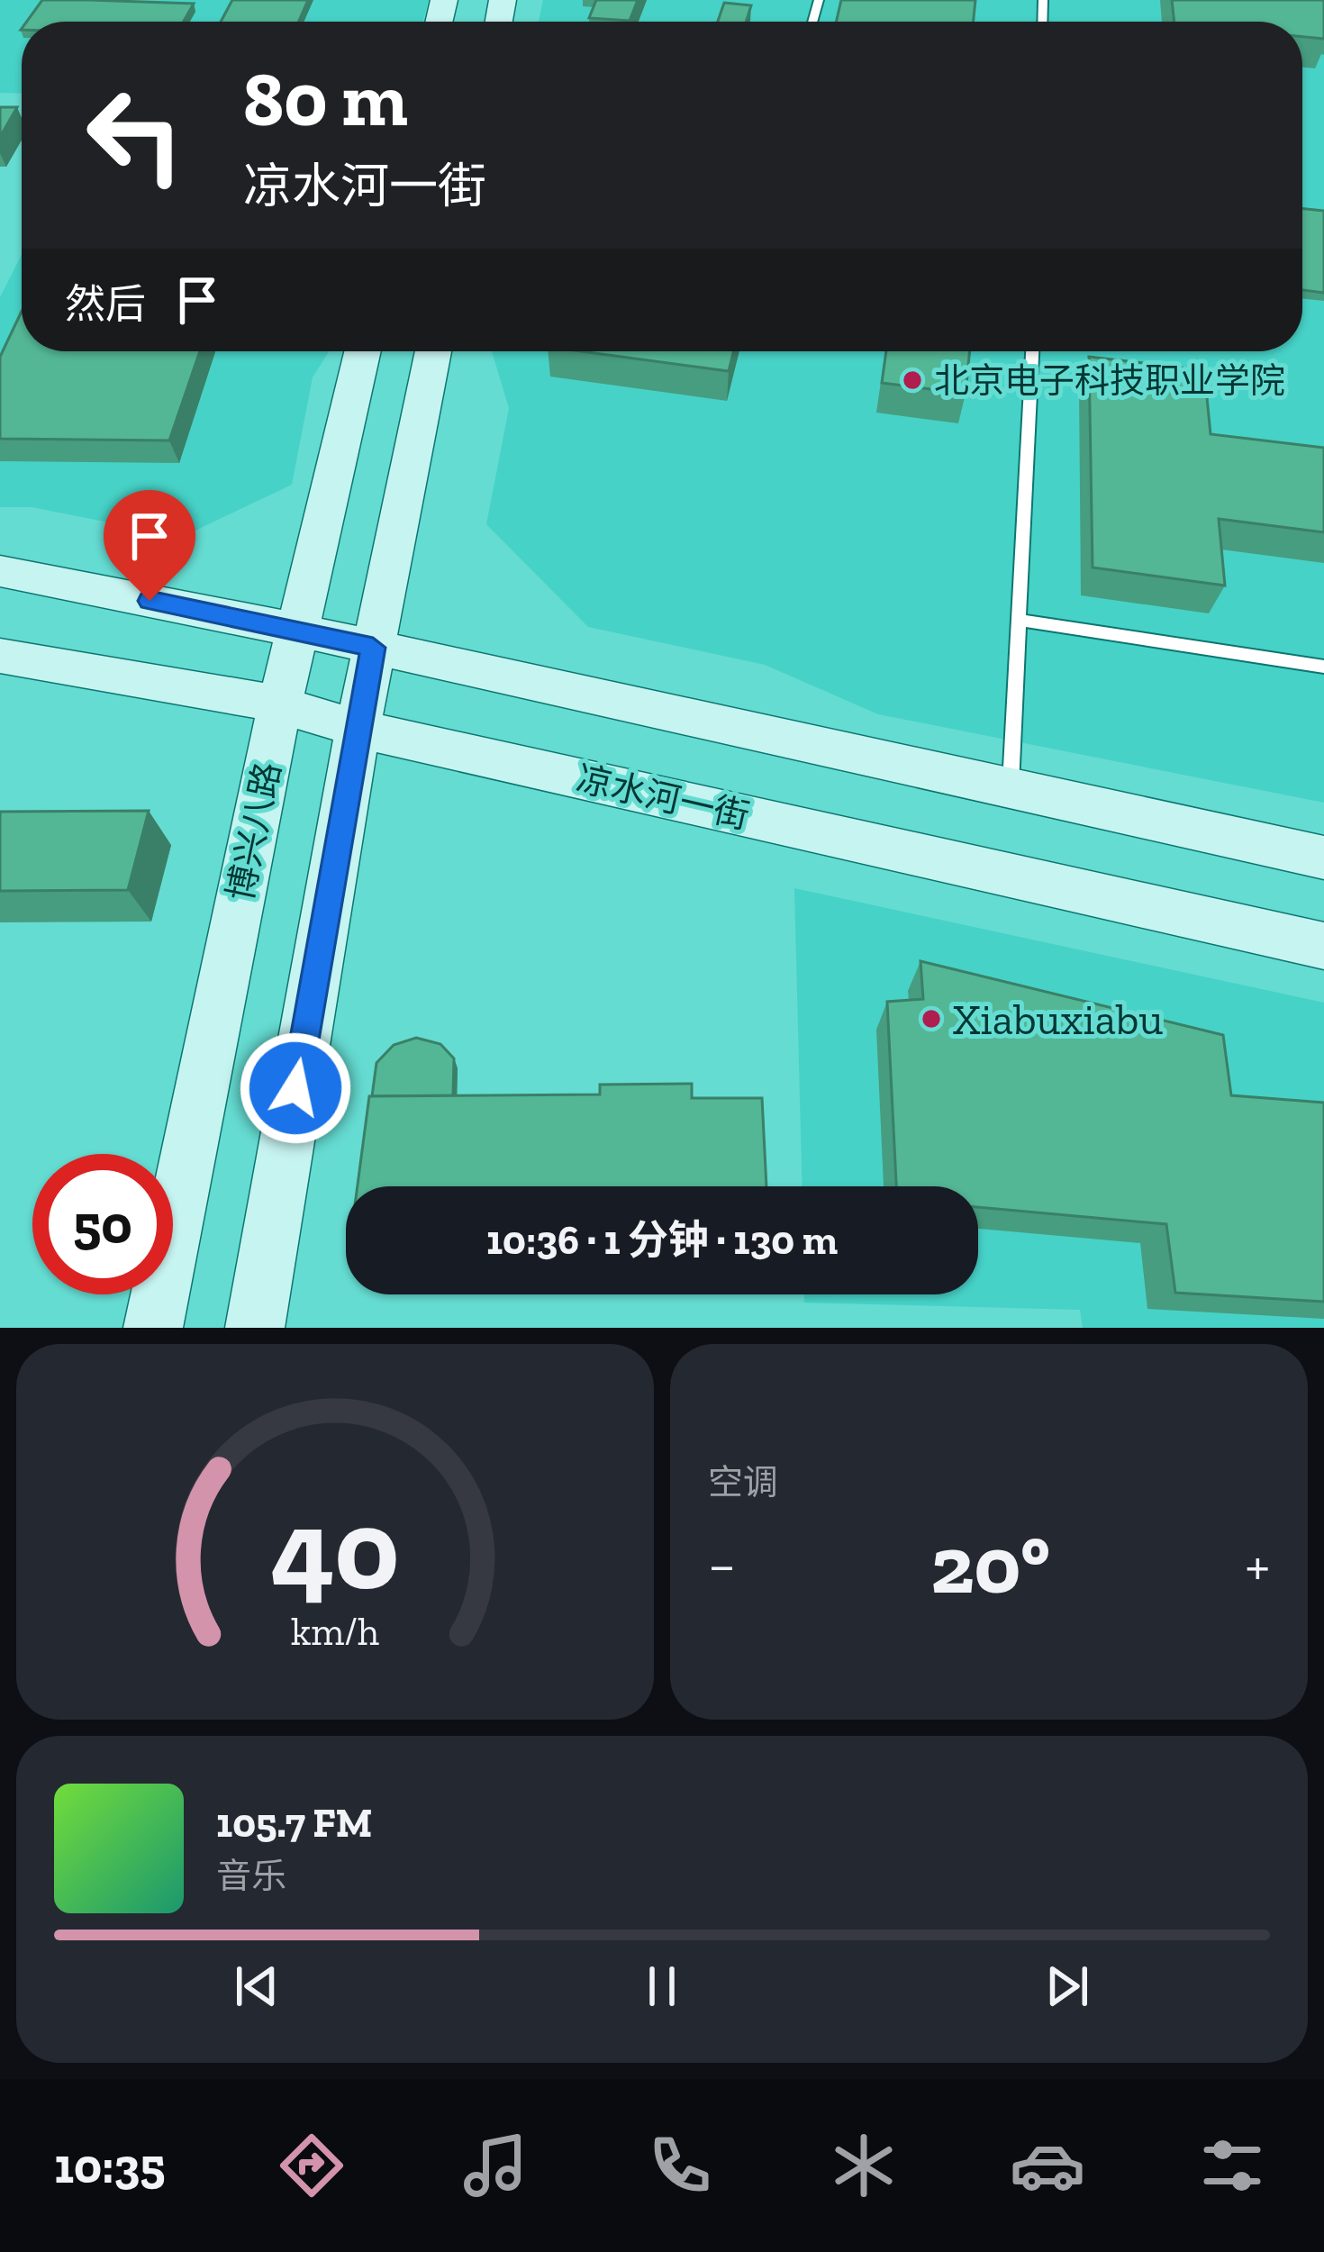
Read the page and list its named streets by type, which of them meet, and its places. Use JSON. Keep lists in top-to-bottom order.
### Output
{
  "streets": {
    "main road": ["凉水河一街", "博兴八路"]
  },
  "crossings": [
    ["凉水河一街", "博兴八路"]
  ],
  "places": ["北京电子科技职业学院", "Xiabuxiabu"],
  "page": {
    "turn": ["80 m", "凉水河一街"],
    "then": "然后",
    "limit": "50",
    "trip": "10:36 · 1 分钟 · 130 m",
    "tile": "空调",
    "heat": ["−", "20°", "+"],
    "song": ["105.7 FM", "音乐"],
    "tabs": "10:35",
    "gauge": ["40", "km/h"]
  }
}
